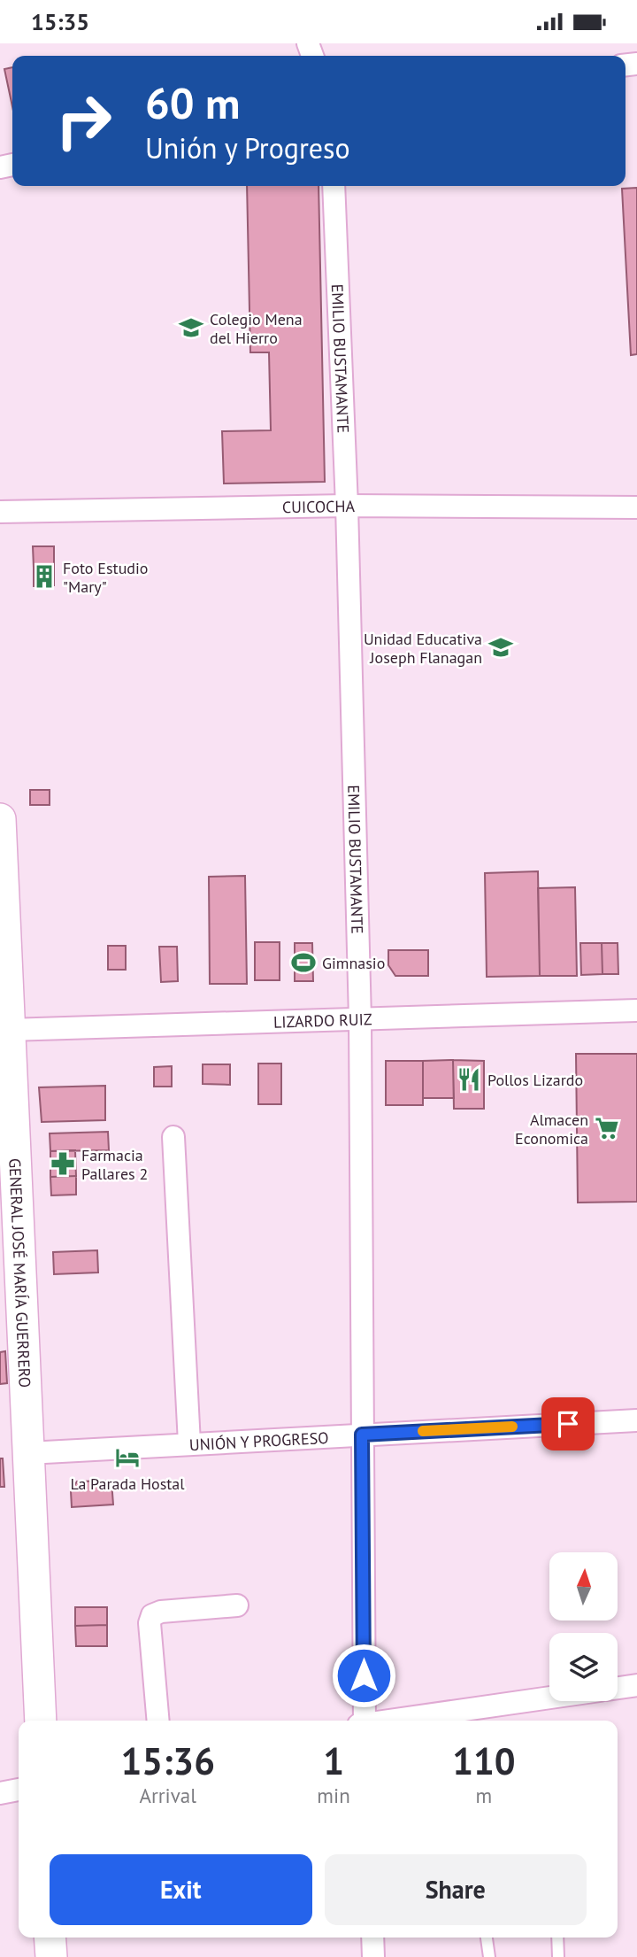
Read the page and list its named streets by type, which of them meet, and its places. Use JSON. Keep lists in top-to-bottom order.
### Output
{
  "streets": {
    "street": [
      "EMILIO BUSTAMANTE",
      "CUICOCHA",
      "LIZARDO RUIZ",
      "GENERAL JOSÉ MARÍA GUERRERO",
      "UNIÓN Y PROGRESO"
    ]
  },
  "crossings": [
    ["EMILIO BUSTAMANTE", "CUICOCHA"],
    ["EMILIO BUSTAMANTE", "LIZARDO RUIZ"],
    ["EMILIO BUSTAMANTE", "UNIÓN Y PROGRESO"],
    ["LIZARDO RUIZ", "GENERAL JOSÉ MARÍA GUERRERO"],
    ["GENERAL JOSÉ MARÍA GUERRERO", "UNIÓN Y PROGRESO"]
  ],
  "places": {
    "school or university": ["Colegio Mena del Hierro", "Unidad Educativa Joseph Flanagan"],
    "building": ["Foto Estudio \"Mary\""],
    "sports": ["Gimnasio"],
    "restaurant": ["Pollos Lizardo"],
    "supermarket": ["Almacen Economica"],
    "pharmacy": ["Farmacia Pallares 2"],
    "hotel": ["La Parada Hostal"]
  },
  "north": "top",
  "page": {
    "status": "15:35",
    "turn": ["60 m", "Unión y Progreso"],
    "eta": [
      "15:36",
      "Arrival",
      "1",
      "min",
      "110",
      "m"
    ],
    "buttons": ["Exit", "Share"]
  }
}
